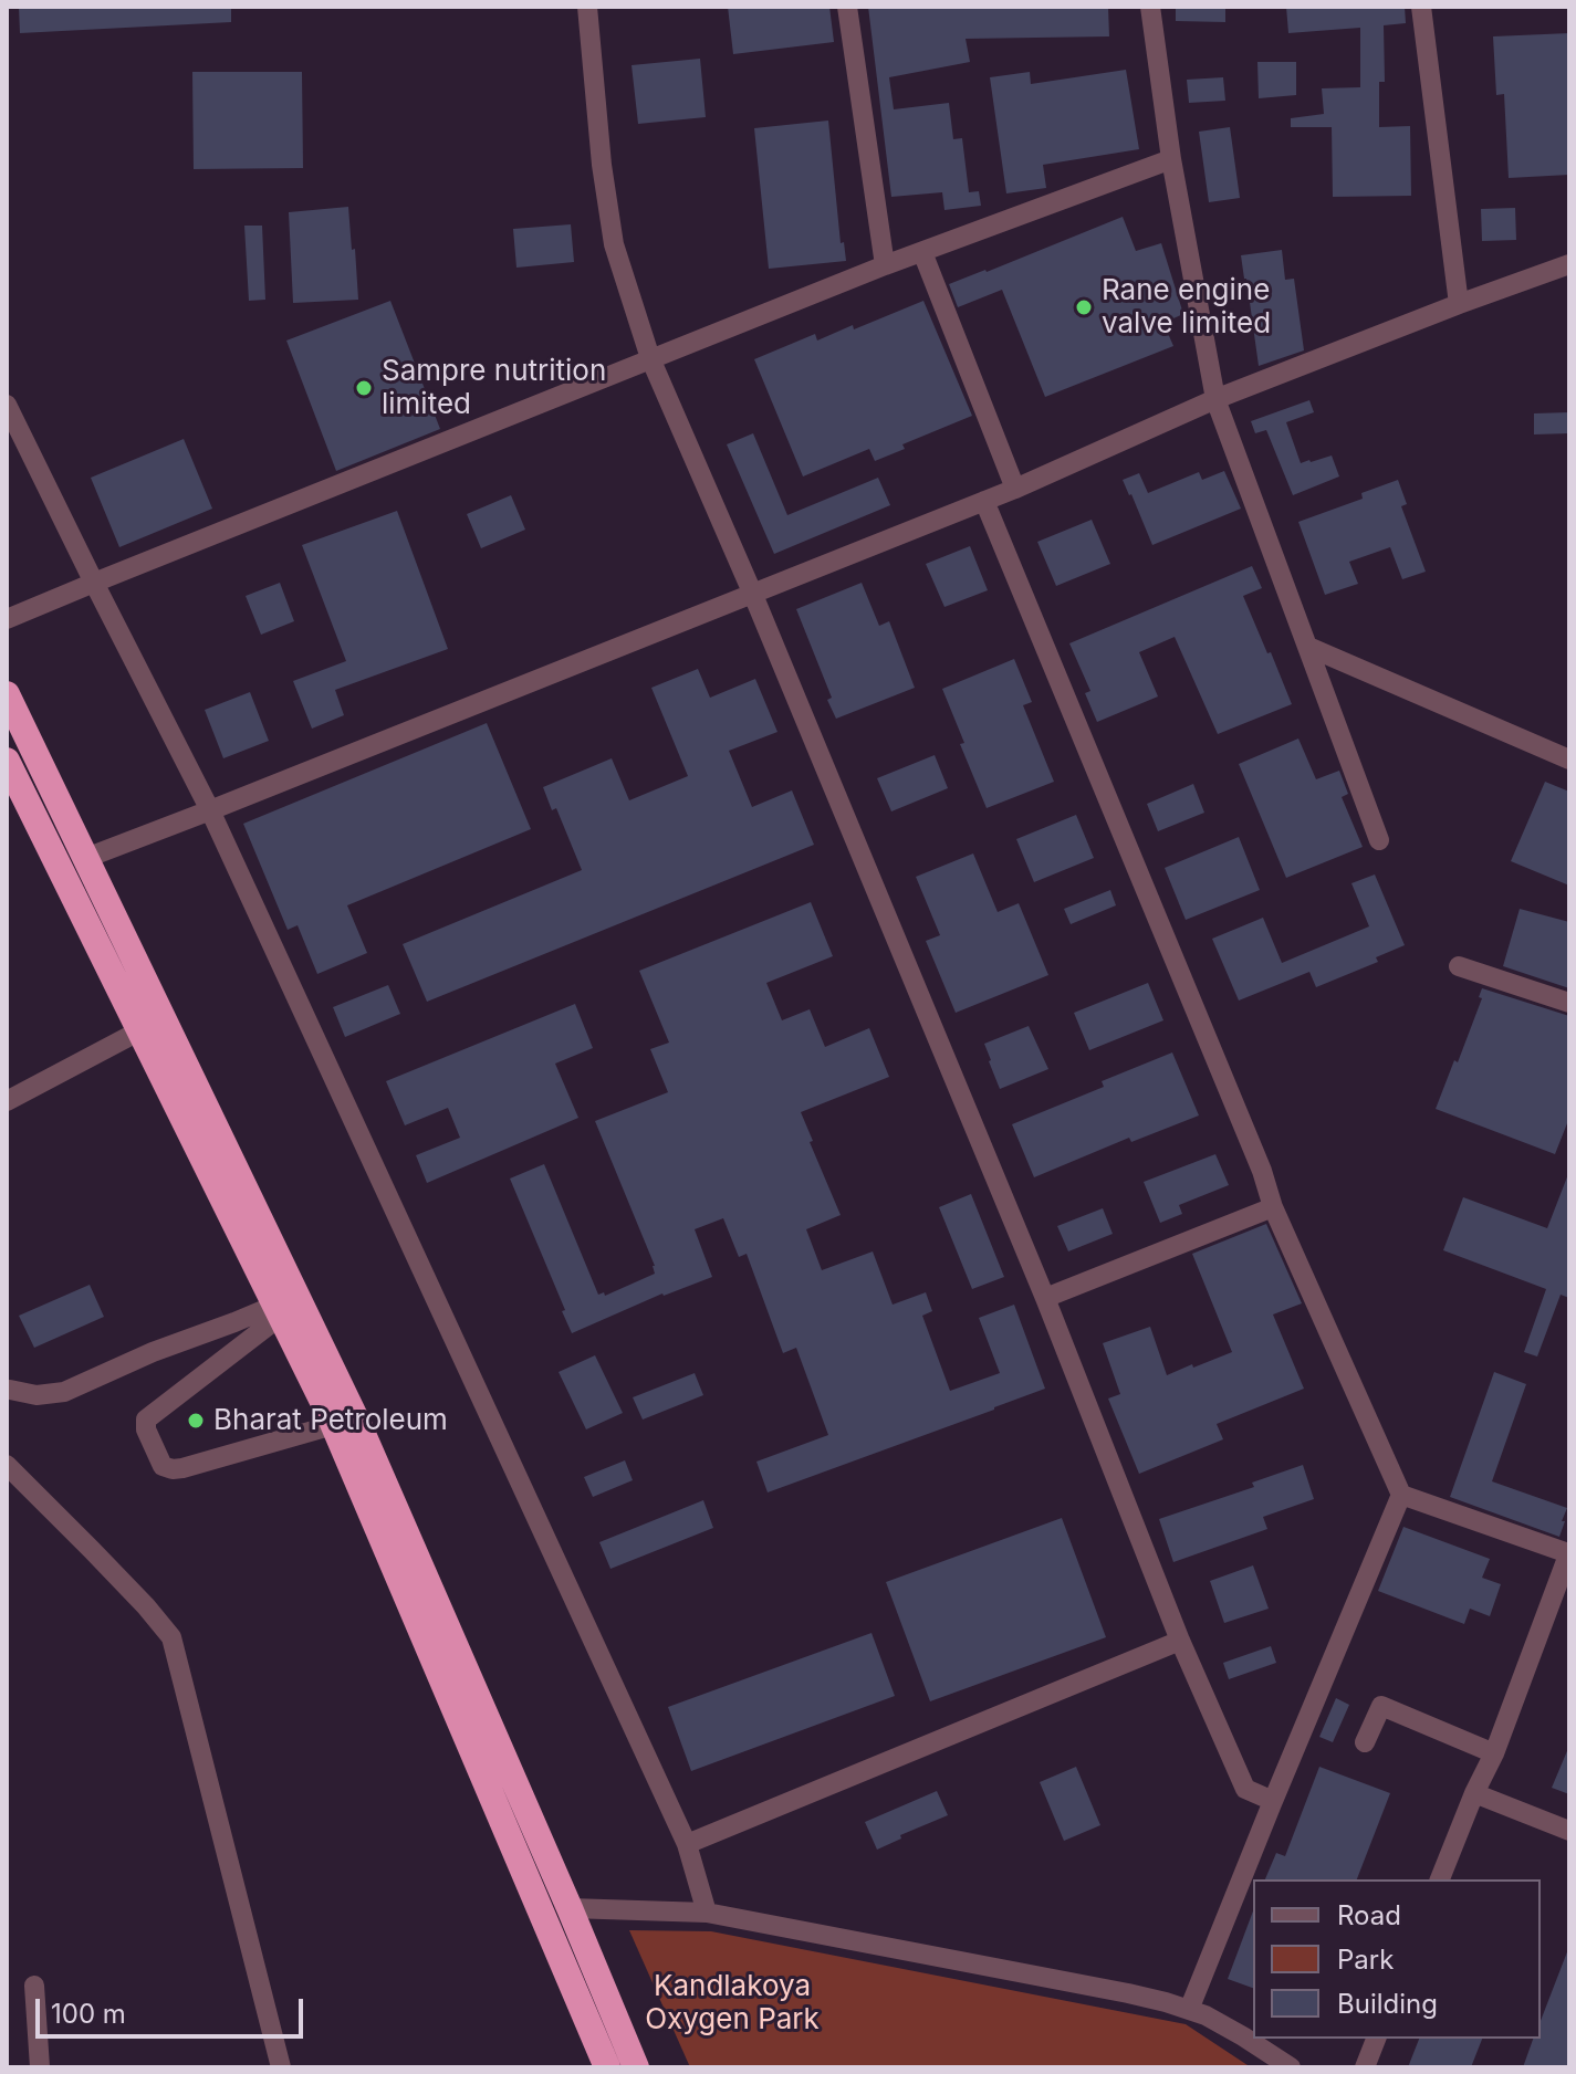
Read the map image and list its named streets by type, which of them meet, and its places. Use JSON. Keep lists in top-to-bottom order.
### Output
{
  "parks": ["Kandlakoya Oxygen Park"],
  "places": ["Rane engine valve limited", "Sampre nutrition limited", "Bharat Petroleum"],
  "legend": ["Road", "Park", "Building"],
  "scale_bar": "100 m"
}
